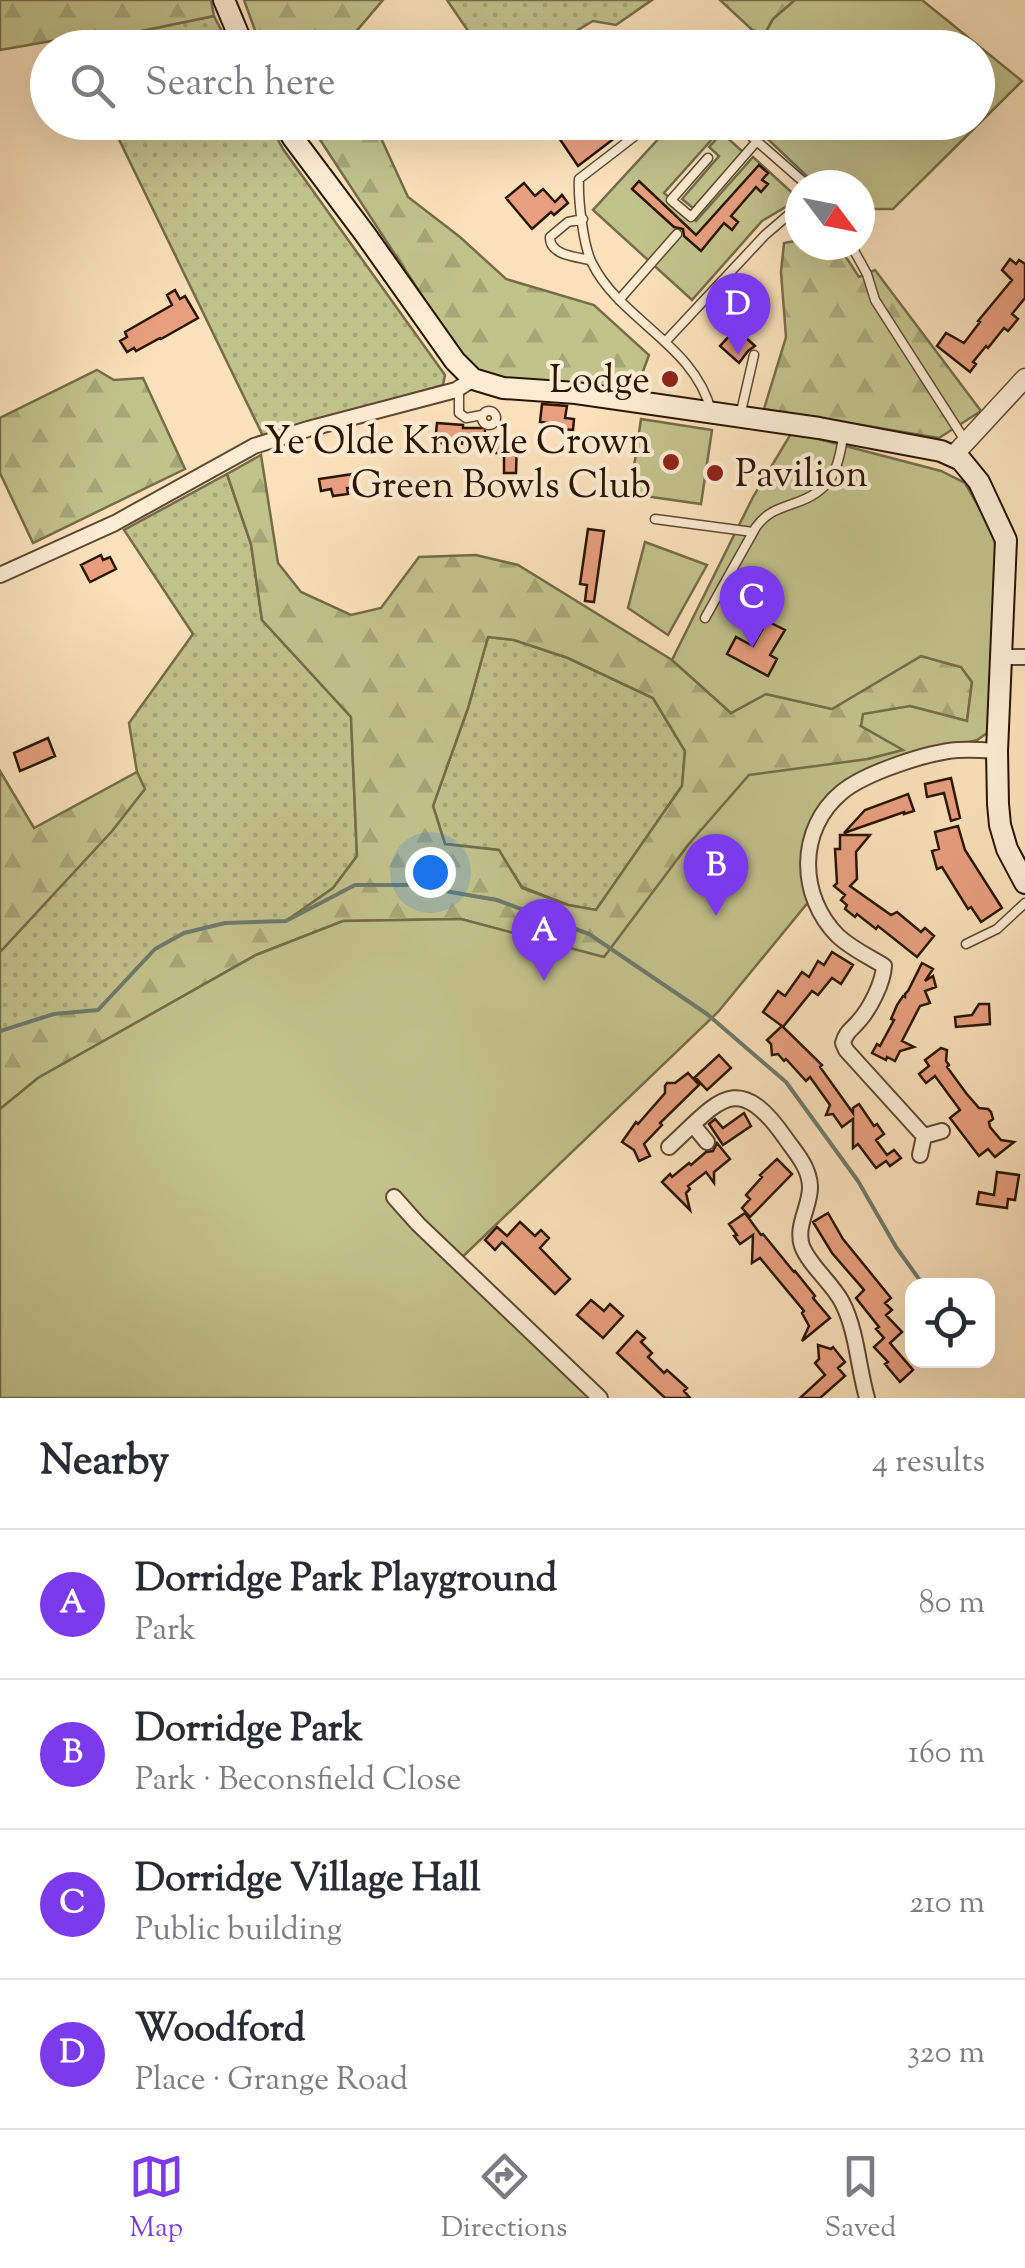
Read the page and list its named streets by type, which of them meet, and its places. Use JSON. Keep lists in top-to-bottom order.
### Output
{
  "places": ["Lodge", "Ye Olde Knowle Crown Green Bowls Club", "Pavilion"],
  "north": "bottom right",
  "page": {
    "search": "Search here",
    "pins": [
      "D",
      "C",
      "B",
      "A"
    ],
    "heading": ["Nearby", "4 results"],
    "list": [
      {
        "mark": "A",
        "name": "Dorridge Park Playground",
        "note": "Park",
        "value": "80 m"
      },
      {
        "mark": "B",
        "name": "Dorridge Park",
        "note": "Park · Beconsfield Close",
        "value": "160 m"
      },
      {
        "mark": "C",
        "name": "Dorridge Village Hall",
        "note": "Public building",
        "value": "210 m"
      },
      {
        "mark": "D",
        "name": "Woodford",
        "note": "Place · Grange Road",
        "value": "320 m"
      }
    ],
    "nav": ["Map", "Directions", "Saved"]
  }
}
